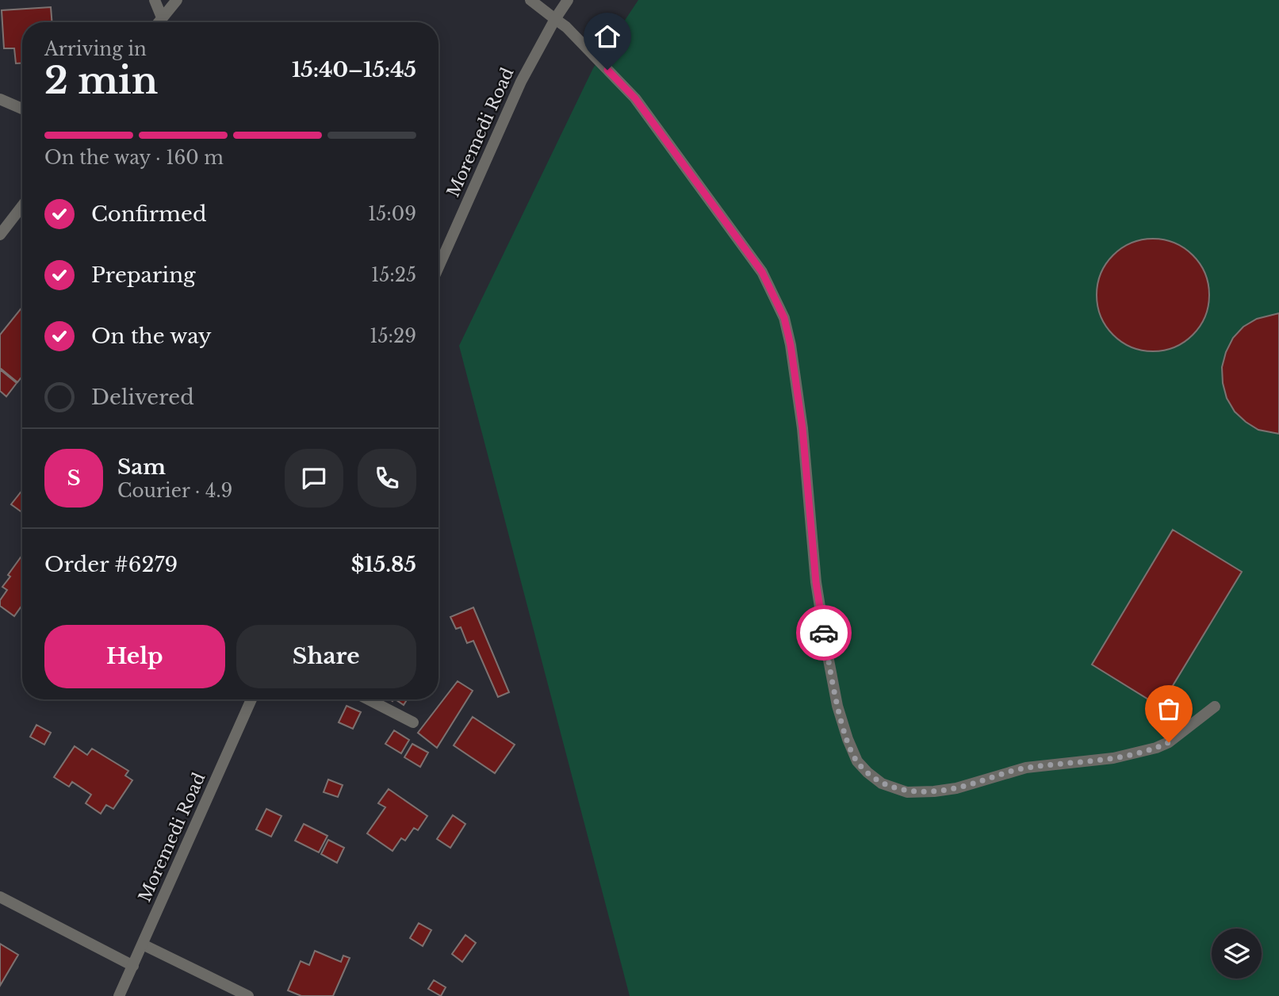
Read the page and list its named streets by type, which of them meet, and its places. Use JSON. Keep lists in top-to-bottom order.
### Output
{
  "streets": {
    "street": ["Moremedi Road"]
  },
  "page": {
    "heading": ["2 min", "Arriving in", "15:40–15:45"],
    "panel": [
      "Sam",
      "Courier · 4.9",
      "Order #6279",
      "$15.85"
    ],
    "bar": "On the way · 160 m",
    "list": [
      ["Confirmed", "15:09"],
      ["Preparing", "15:25"],
      ["On the way", "15:29"],
      "Delivered"
    ],
    "round": "S",
    "buttons": ["Help", "Share"]
  }
}
